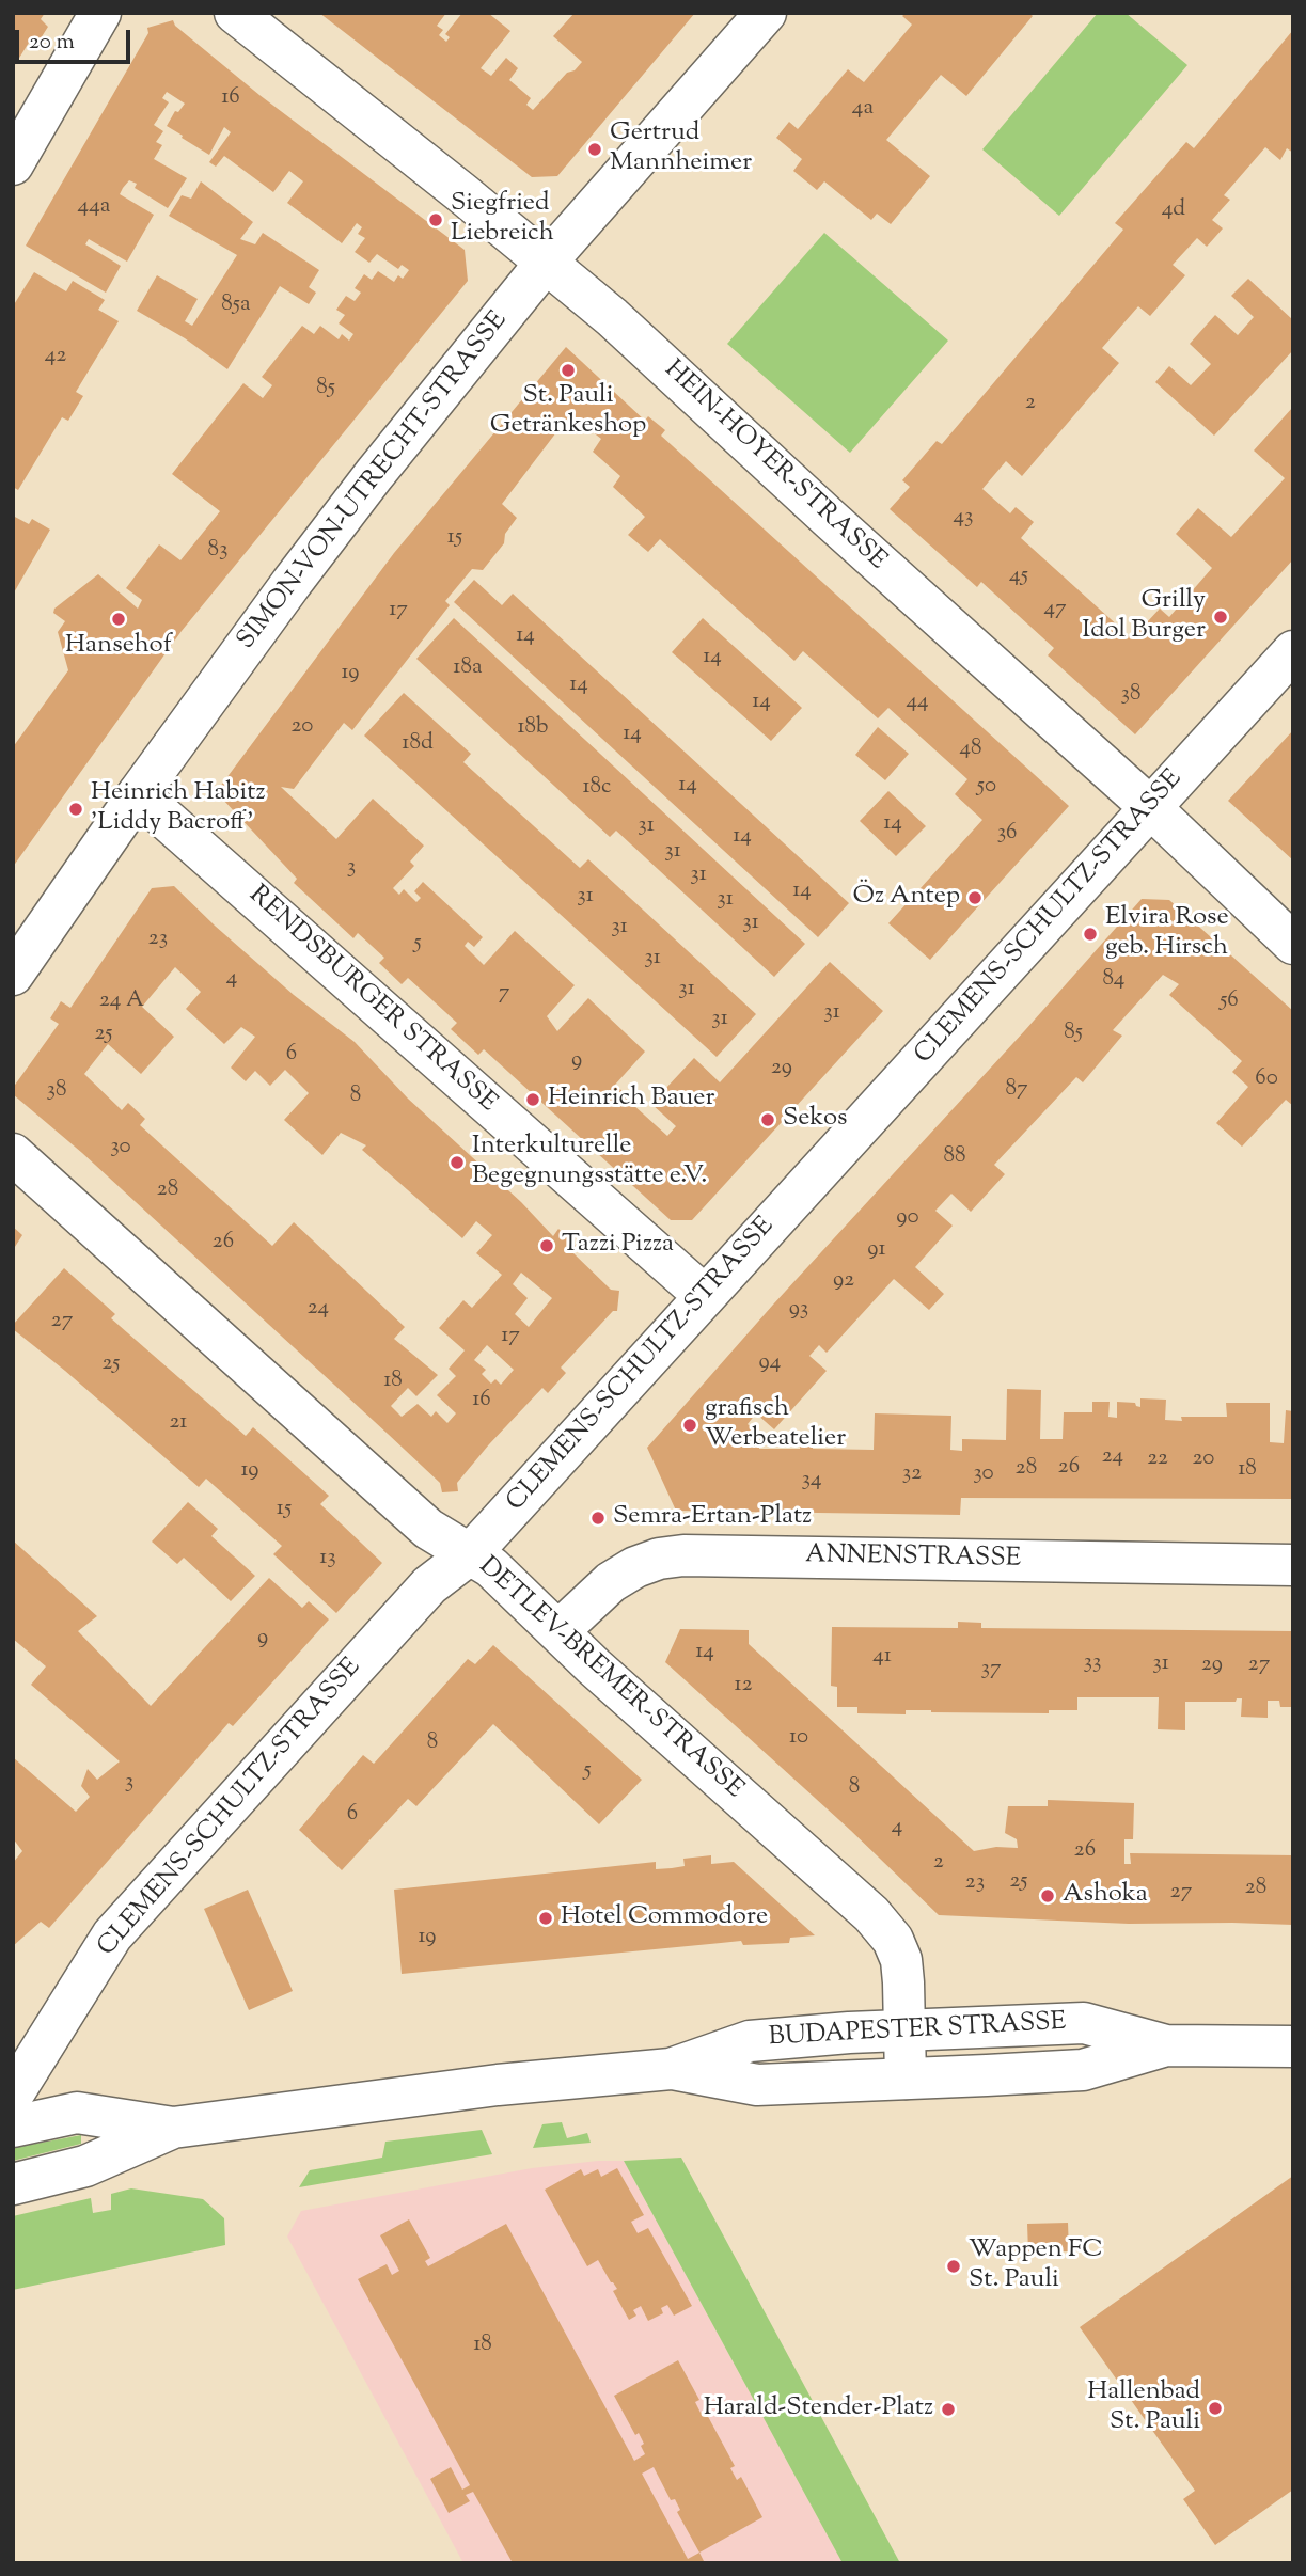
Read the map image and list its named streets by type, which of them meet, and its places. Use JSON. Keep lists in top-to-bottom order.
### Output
{
  "streets": {
    "street": [
      "HEIN-HOYER-STRASSE",
      "SIMON-VON-UTRECHT-STRASSE",
      "CLEMENS-SCHULTZ-STRASSE",
      "RENDSBURGER STRASSE",
      "ANNENSTRASSE",
      "DETLEV-BREMER-STRASSE",
      "BUDAPESTER STRASSE"
    ]
  },
  "crossings": [
    ["HEIN-HOYER-STRASSE", "SIMON-VON-UTRECHT-STRASSE"],
    ["HEIN-HOYER-STRASSE", "CLEMENS-SCHULTZ-STRASSE"],
    ["SIMON-VON-UTRECHT-STRASSE", "RENDSBURGER STRASSE"],
    ["CLEMENS-SCHULTZ-STRASSE", "RENDSBURGER STRASSE"],
    ["CLEMENS-SCHULTZ-STRASSE", "DETLEV-BREMER-STRASSE"],
    ["ANNENSTRASSE", "DETLEV-BREMER-STRASSE"],
    ["DETLEV-BREMER-STRASSE", "BUDAPESTER STRASSE"]
  ],
  "places": [
    "Gertrud Mannheimer",
    "Siegfried Liebreich",
    "St. Pauli Getränkeshop",
    "Grilly Idol Burger",
    "Hansehof",
    "Heinrich Habitz 'Liddy Bacroff'",
    "Öz Antep",
    "Elvira Rose geb. Hirsch",
    "Heinrich Bauer",
    "Sekos",
    "Interkulturelle Begegnungsstätte e.V.",
    "Tazzi Pizza",
    "grafisch Werbeatelier",
    "Semra-Ertan-Platz",
    "Ashoka",
    "Hotel Commodore",
    "Wappen FC St. Pauli",
    "Hallenbad St. Pauli",
    "Harald-Stender-Platz"
  ],
  "house_numbers": [
    "16",
    "4a",
    "44a",
    "4d",
    "85a",
    "42",
    "85",
    "2",
    "43",
    "15",
    "83",
    "45",
    "47",
    "17",
    "14",
    "14",
    "18a",
    "19",
    "14",
    "38",
    "14",
    "44",
    "20",
    "18b",
    "14",
    "18d",
    "48",
    "14",
    "50",
    "18c",
    "14",
    "31",
    "36",
    "14",
    "31",
    "3",
    "31",
    "14",
    "31",
    "31",
    "31",
    "31",
    "23",
    "5",
    "31",
    "4",
    "84",
    "31",
    "7",
    "24 A",
    "56",
    "31",
    "31",
    "85",
    "25",
    "6",
    "9",
    "29",
    "60",
    "87",
    "38",
    "8",
    "30",
    "88",
    "28",
    "90",
    "26",
    "91",
    "92",
    "24",
    "93",
    "27",
    "17",
    "94",
    "25",
    "18",
    "16",
    "21",
    "24",
    "22",
    "20",
    "26",
    "28",
    "18",
    "19",
    "32",
    "30",
    "34",
    "15",
    "13",
    "9",
    "14",
    "41",
    "33",
    "31",
    "29",
    "27",
    "37",
    "12",
    "10",
    "8",
    "5",
    "3",
    "8",
    "6",
    "4",
    "26",
    "2",
    "25",
    "23",
    "28",
    "27",
    "19",
    "18"
  ],
  "scale_bar": "20 m"
}
